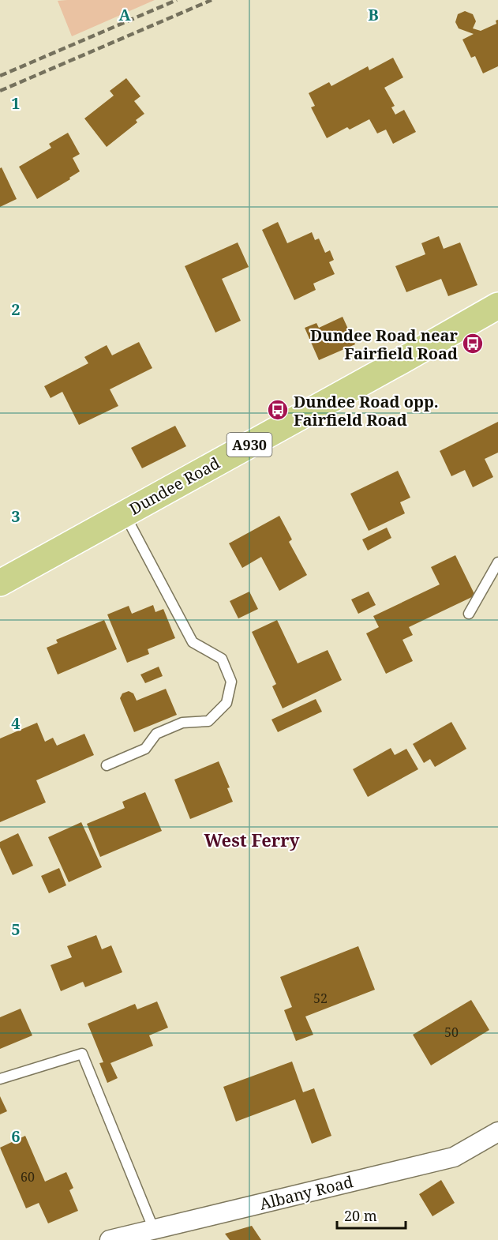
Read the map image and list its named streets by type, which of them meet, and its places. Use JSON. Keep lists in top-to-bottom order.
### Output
{
  "streets": {
    "main road": ["A930", "Dundee Road"],
    "street": ["Albany Road"]
  },
  "districts": ["West Ferry"],
  "places": {
    "bus stop": ["Dundee Road near Fairfield Road", "Dundee Road opp. Fairfield Road"]
  },
  "house_numbers": ["52", "50", "60"],
  "scale_bar": "20 m",
  "grid": {
    "columns": ["A", "B"],
    "rows": [
      "1",
      "2",
      "3",
      "4",
      "5",
      "6"
    ]
  }
}
